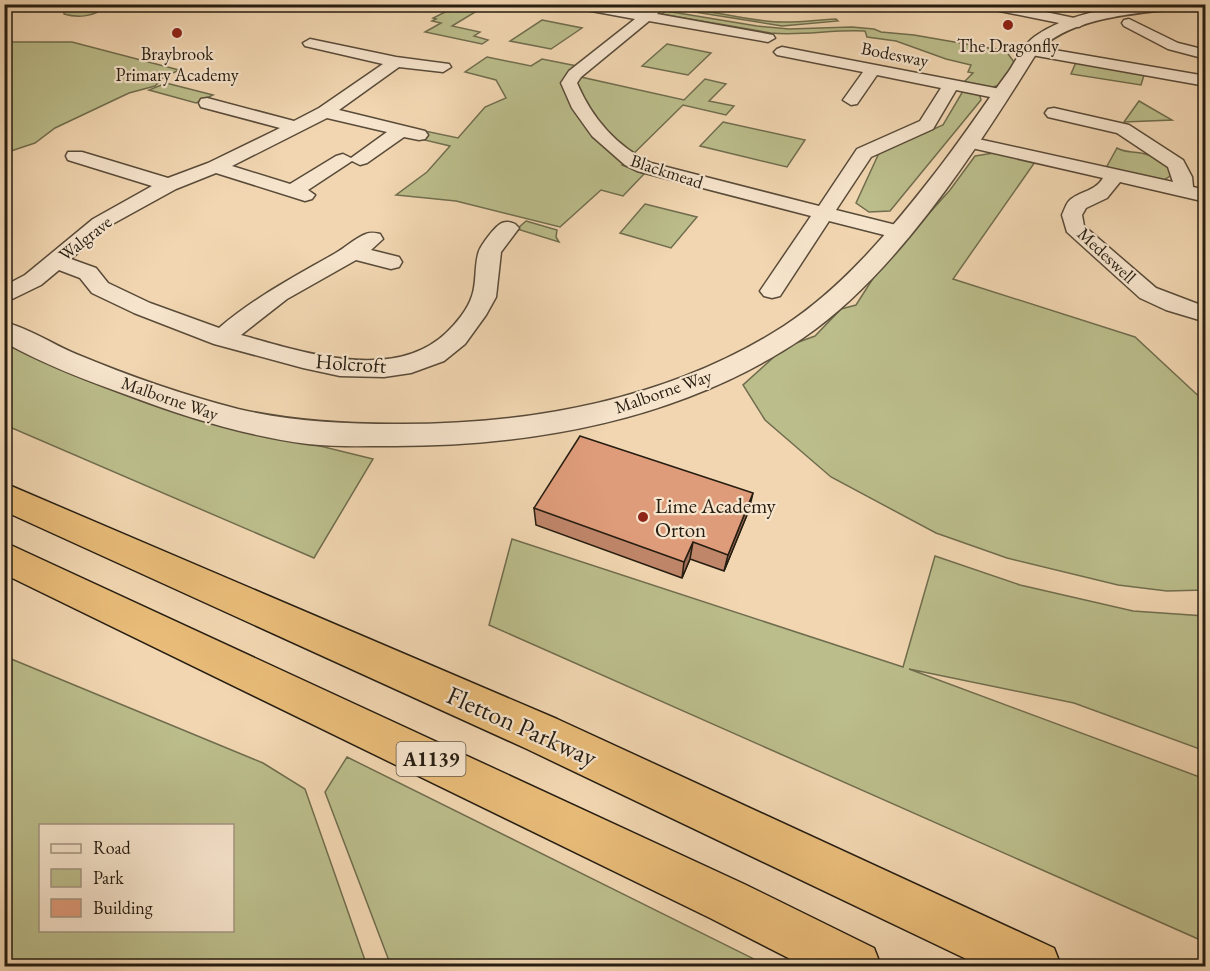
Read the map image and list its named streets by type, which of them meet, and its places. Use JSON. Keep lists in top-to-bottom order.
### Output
{
  "streets": {
    "highway": ["Fletton Parkway", "A1139"],
    "street": [
      "Bodesway",
      "Blackmead",
      "Walgrave",
      "Medeswell",
      "Holcroft",
      "Malborne Way"
    ]
  },
  "crossings": [
    ["Bodesway", "Malborne Way"],
    ["Blackmead", "Malborne Way"],
    ["Walgrave", "Holcroft"]
  ],
  "places": ["The Dragonfly", "Braybrook Primary Academy", "Lime Academy Orton"],
  "legend": ["Road", "Park", "Building"]
}
